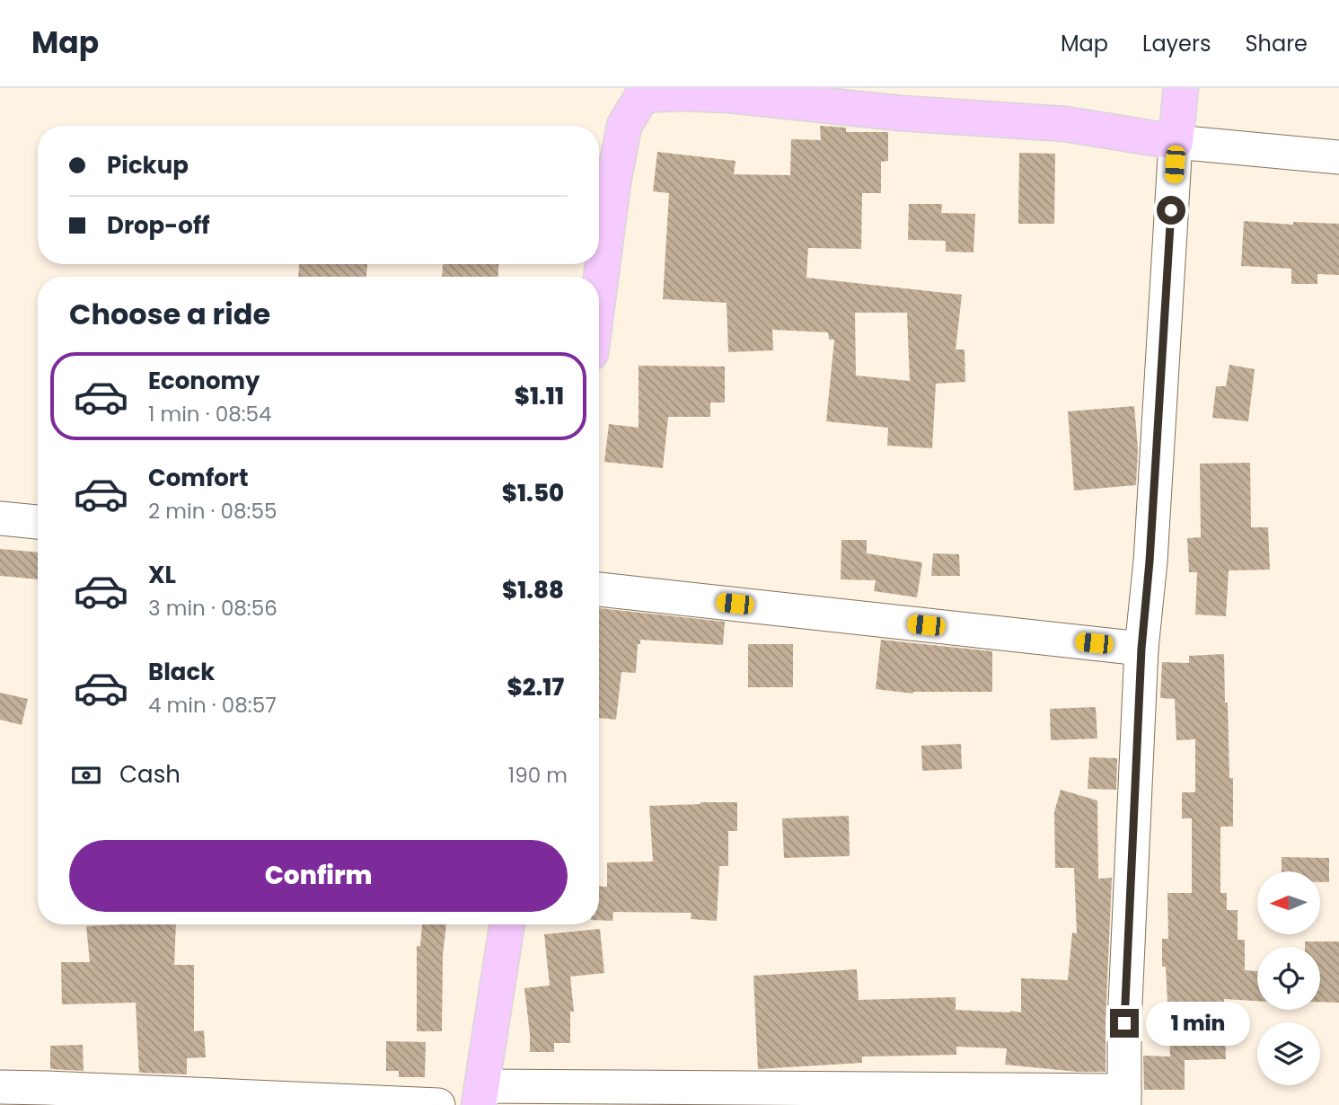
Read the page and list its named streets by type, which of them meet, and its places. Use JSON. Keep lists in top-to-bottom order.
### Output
{
  "north": "left",
  "page": {
    "header": "Map",
    "nav": ["Map", "Layers", "Share"],
    "banner": ["Pickup", "Drop-off"],
    "heading": "Choose a ride",
    "list": [
      {
        "name": "Economy",
        "note": "1 min · 08:54",
        "value": "$1.11"
      },
      {
        "name": "Comfort",
        "note": "2 min · 08:55",
        "value": "$1.50"
      },
      {
        "name": "XL",
        "note": "3 min · 08:56",
        "value": "$1.88"
      },
      {
        "name": "Black",
        "note": "4 min · 08:57",
        "value": "$2.17"
      }
    ],
    "pay": ["Cash", "190 m"],
    "buttons": "Confirm",
    "bubble": "1 min"
  }
}
